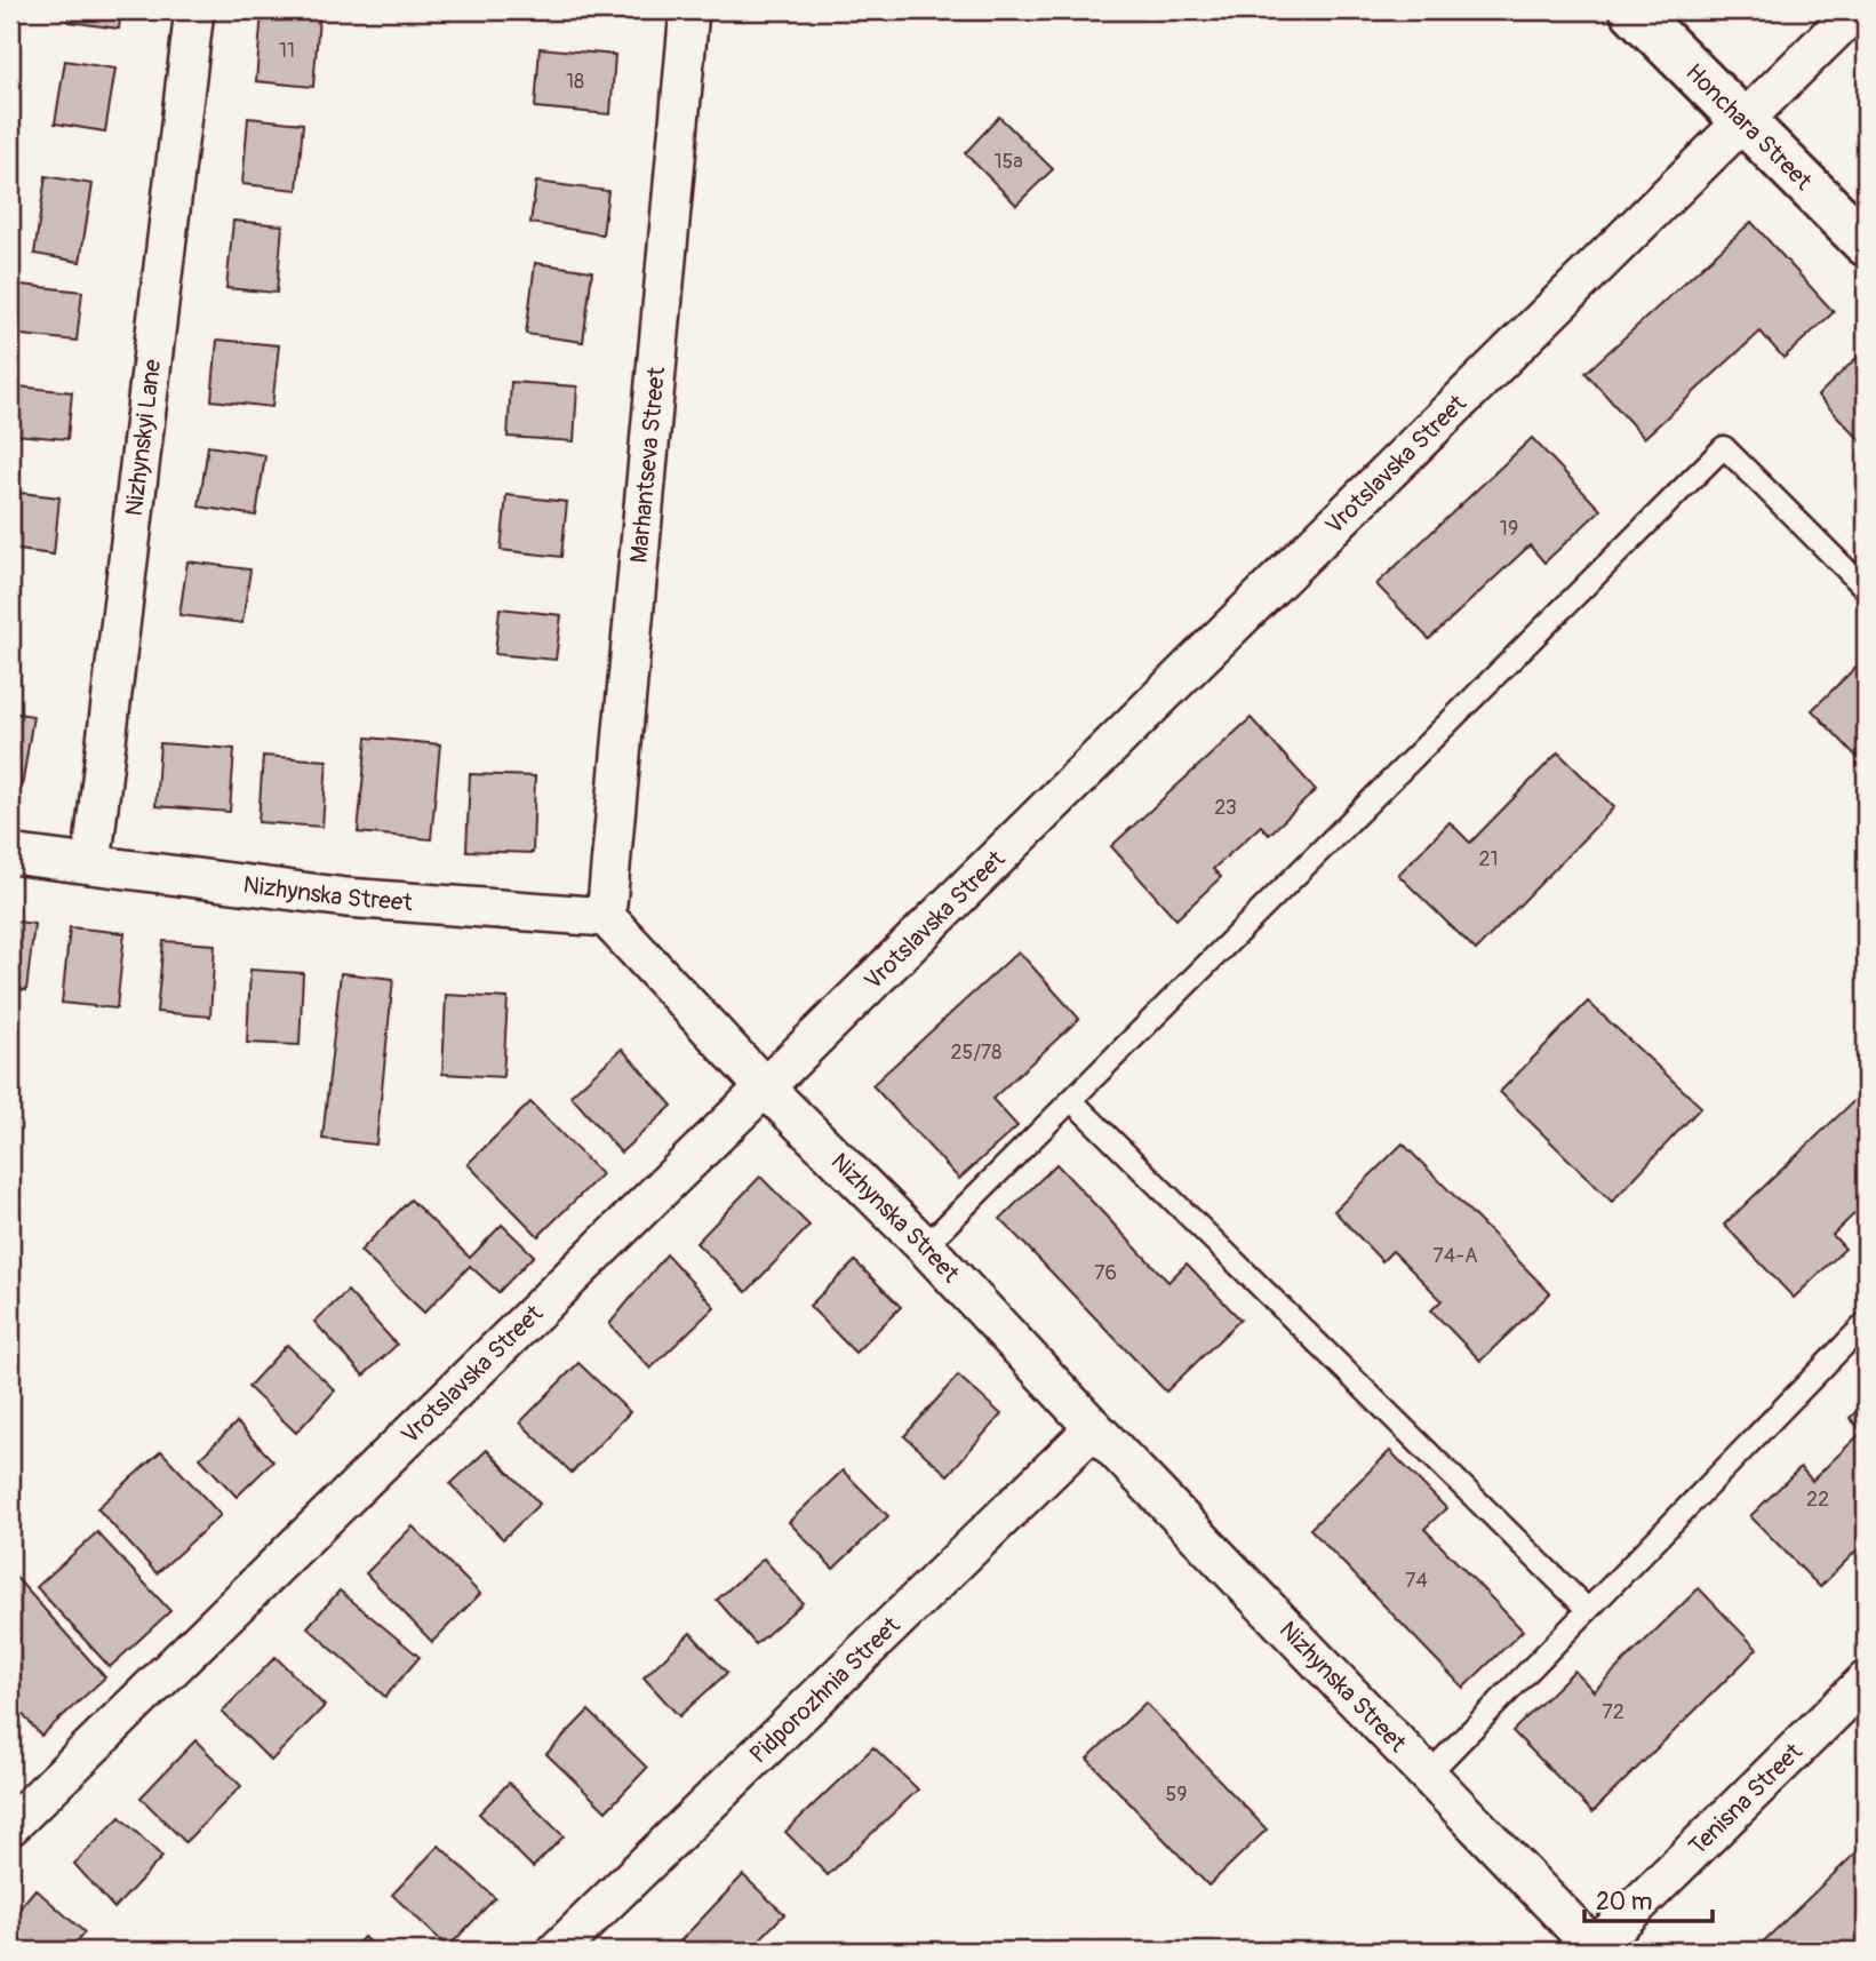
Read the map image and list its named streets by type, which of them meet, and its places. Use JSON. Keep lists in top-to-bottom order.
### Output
{
  "streets": {
    "street": [
      "Honchara Street",
      "Nizhynskyi Lane",
      "Marhantseva Street",
      "Vrotslavska Street",
      "Nizhynska Street",
      "Pidporozhnia Street",
      "Tenisna Street"
    ]
  },
  "crossings": [
    ["Honchara Street", "Vrotslavska Street"],
    ["Nizhynskyi Lane", "Nizhynska Street"],
    ["Marhantseva Street", "Nizhynska Street"],
    ["Vrotslavska Street", "Nizhynska Street"],
    ["Nizhynska Street", "Pidporozhnia Street"],
    ["Nizhynska Street", "Tenisna Street"]
  ],
  "house_numbers": [
    "11",
    "18",
    "15а",
    "19",
    "23",
    "21",
    "25/78",
    "74-А",
    "76",
    "22",
    "74",
    "72",
    "59"
  ],
  "scale_bar": "20 m"
}
